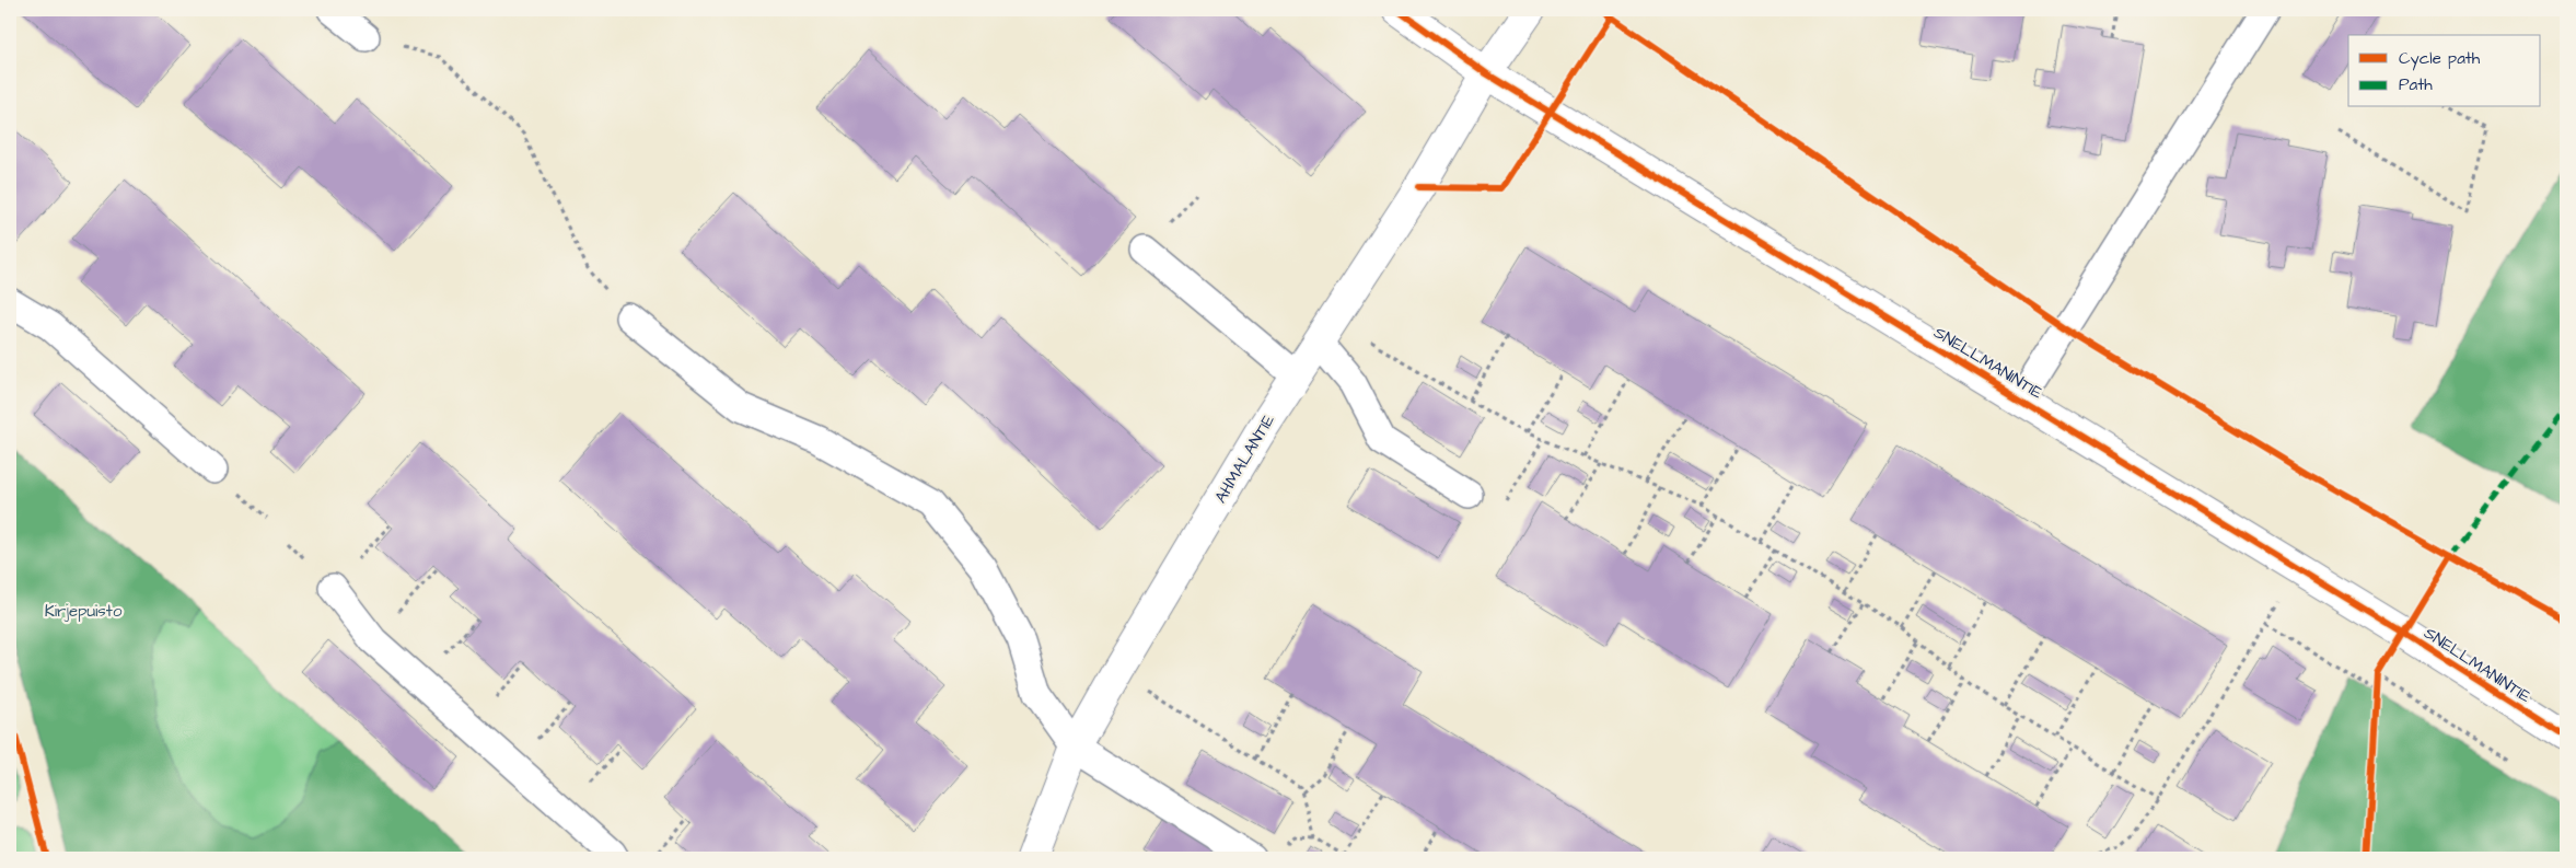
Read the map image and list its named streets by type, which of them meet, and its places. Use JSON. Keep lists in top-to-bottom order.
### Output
{
  "streets": {
    "street": ["SNELLMANINTIE", "AHMALANTIE"]
  },
  "crossings": [
    ["SNELLMANINTIE", "AHMALANTIE"]
  ],
  "parks": ["Kirjepuisto"],
  "legend": ["Cycle path", "Path"]
}
